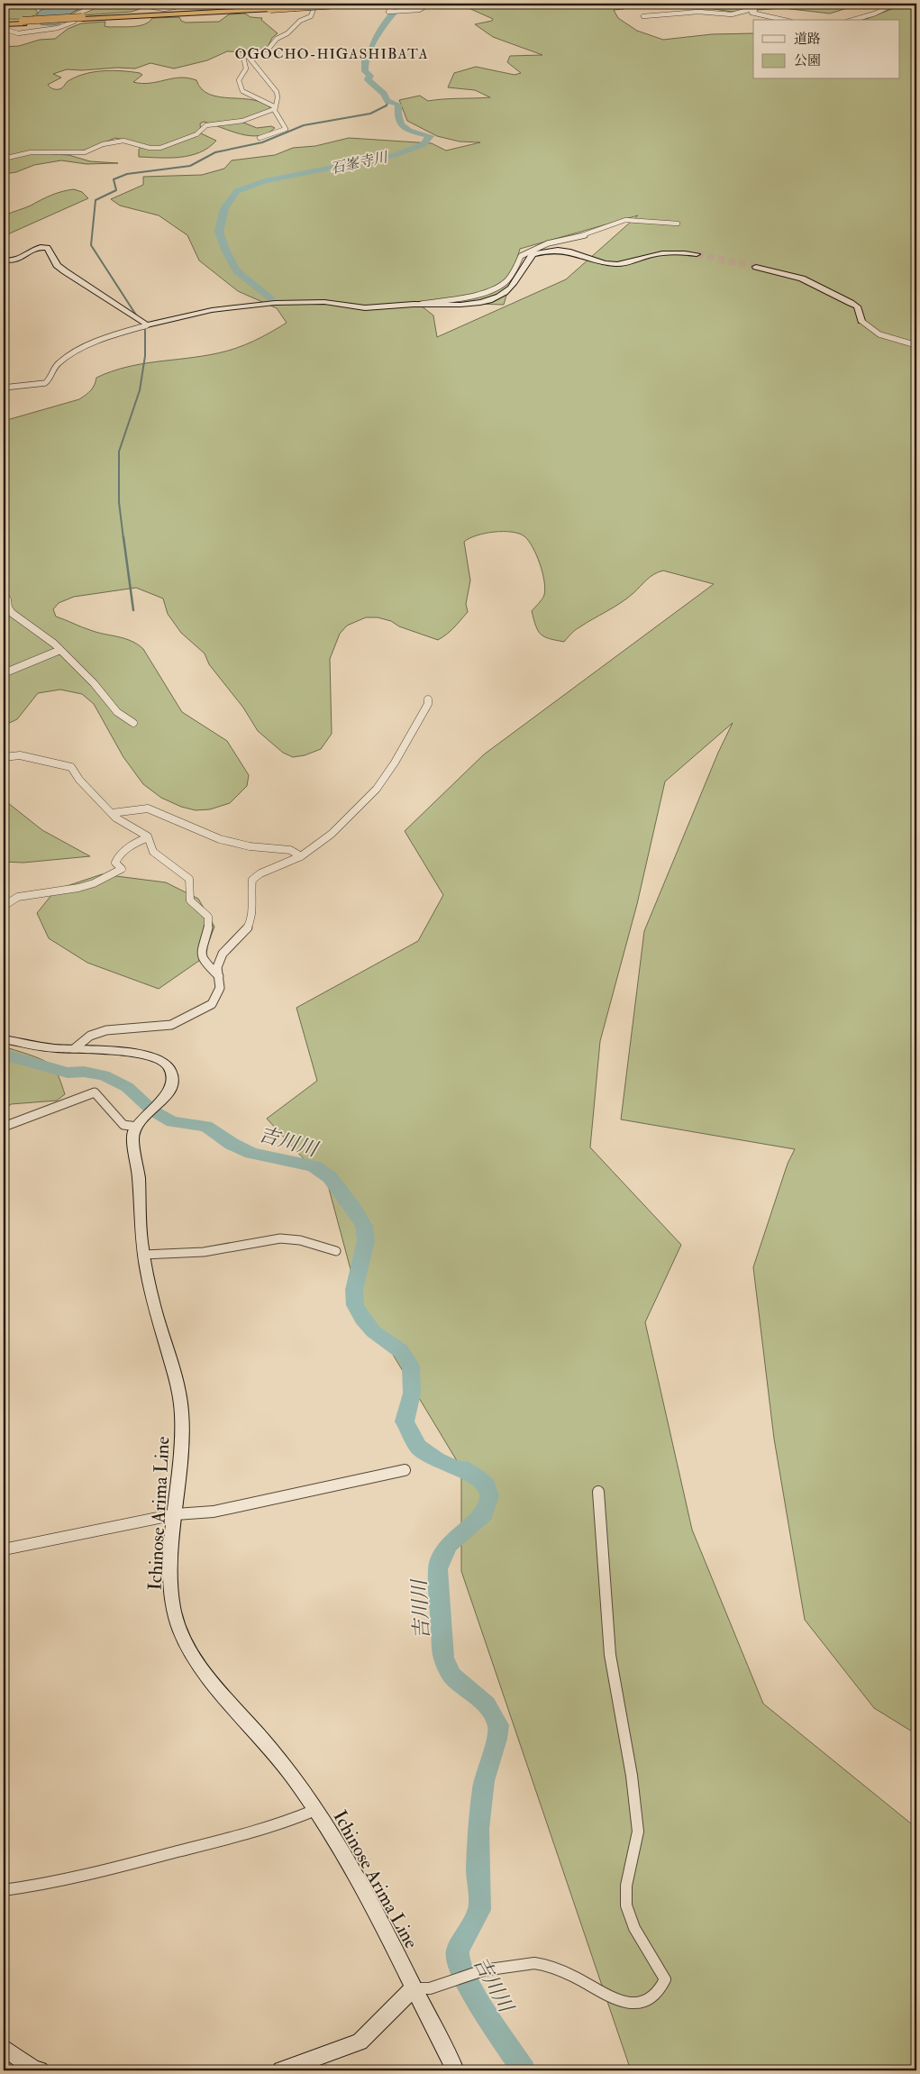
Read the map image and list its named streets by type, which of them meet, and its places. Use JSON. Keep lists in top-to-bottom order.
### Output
{
  "streets": {
    "street": ["Ichinose Arima Line"]
  },
  "districts": ["OGOCHO-HIGASHIBATA"],
  "water": ["石峯寺川", "吉川川"],
  "legend": ["道路", "公園"]
}
